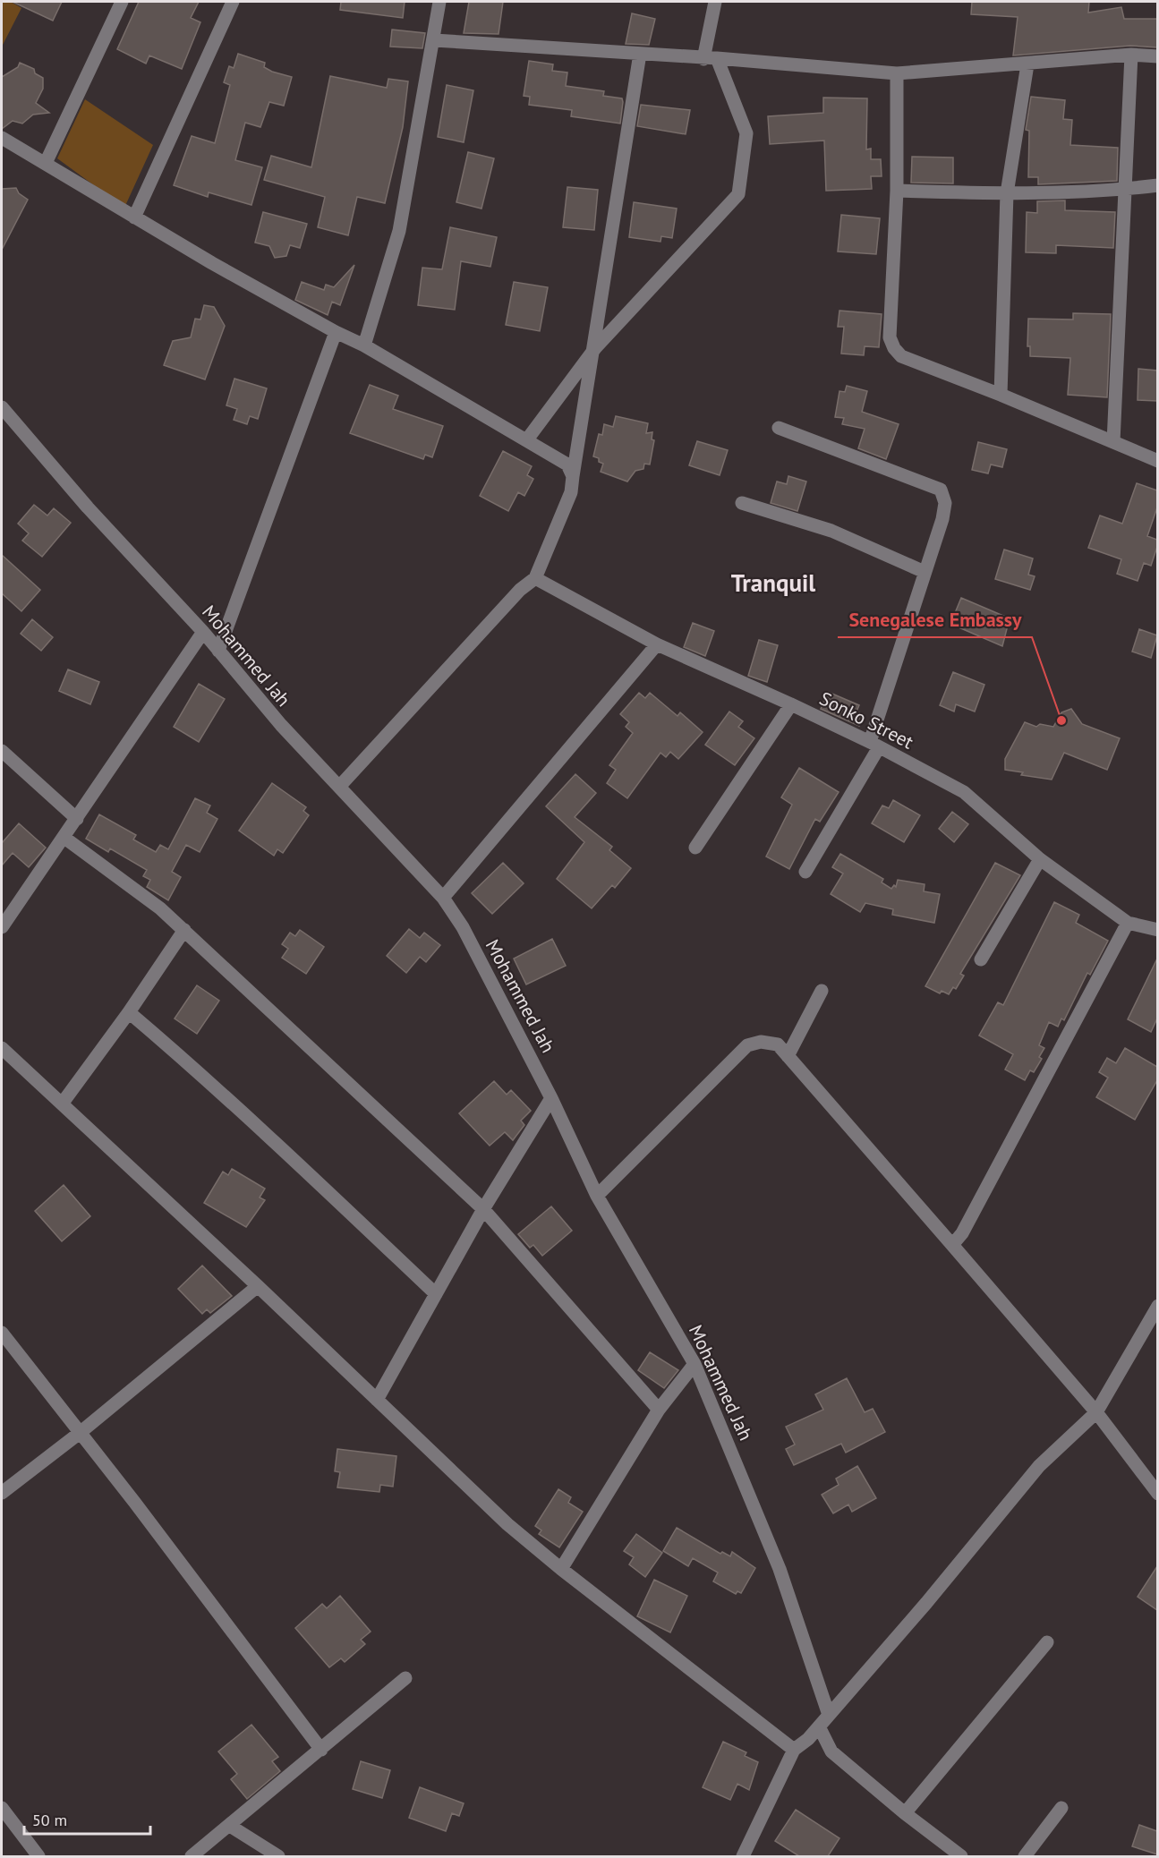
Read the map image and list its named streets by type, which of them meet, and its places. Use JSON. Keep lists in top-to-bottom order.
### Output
{
  "streets": {
    "street": ["Mohammed Jah", "Sonko Street"]
  },
  "districts": ["Tranquil"],
  "places": ["Senegalese Embassy"],
  "scale_bar": "50 m"
}
